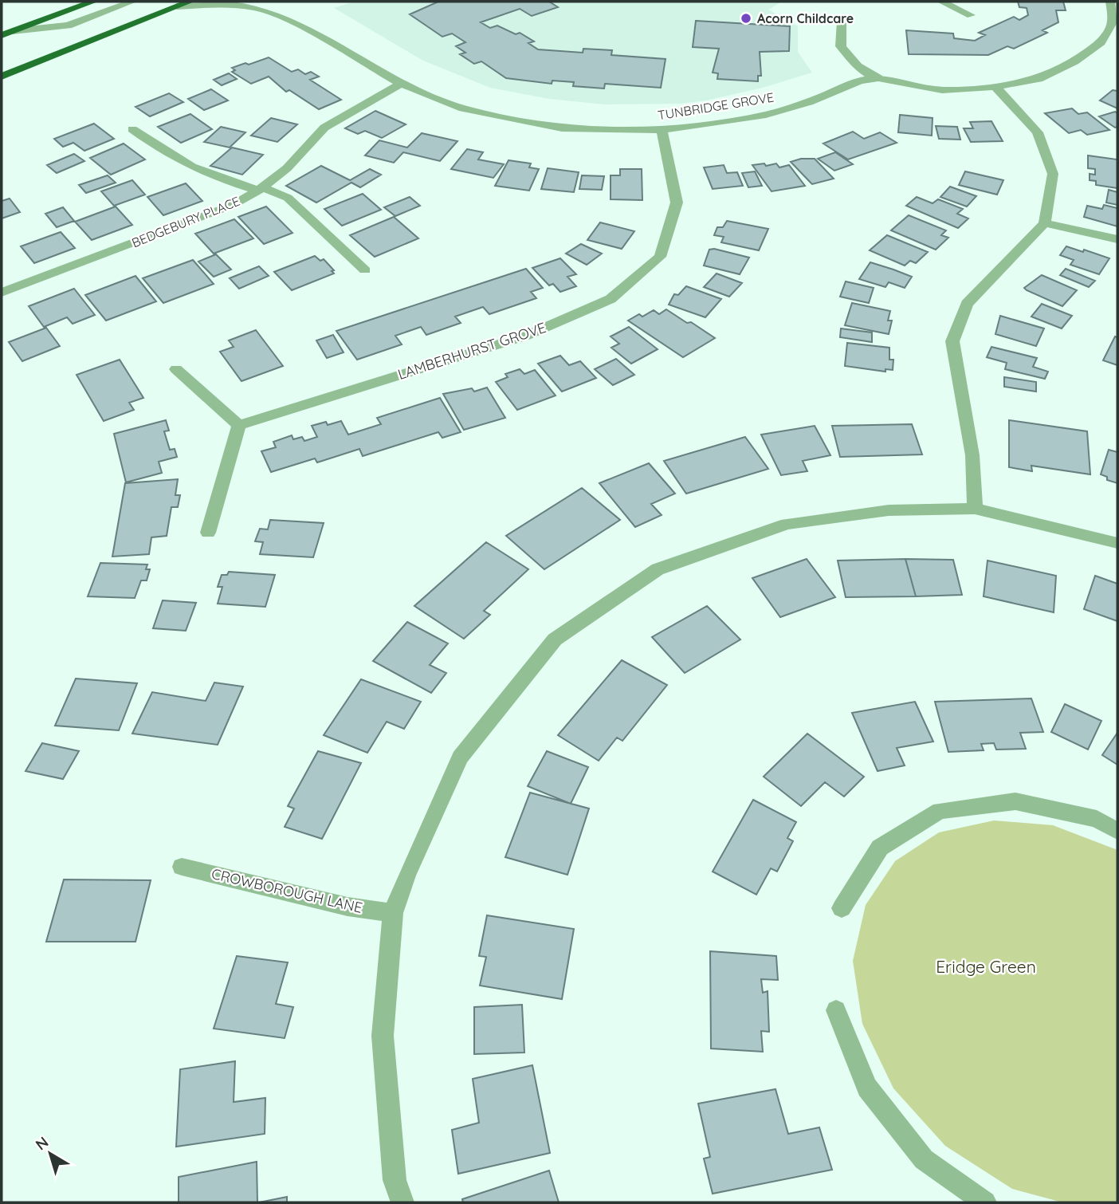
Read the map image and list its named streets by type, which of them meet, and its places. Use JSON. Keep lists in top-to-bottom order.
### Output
{
  "streets": {
    "street": [
      "TUNBRIDGE GROVE",
      "BEDGEBURY PLACE",
      "LAMBERHURST GROVE",
      "CROWBOROUGH LANE"
    ]
  },
  "crossings": [
    ["TUNBRIDGE GROVE", "BEDGEBURY PLACE"],
    ["TUNBRIDGE GROVE", "LAMBERHURST GROVE"]
  ],
  "parks": ["Eridge Green"],
  "places": ["Acorn Childcare"],
  "north": "top left"
}
